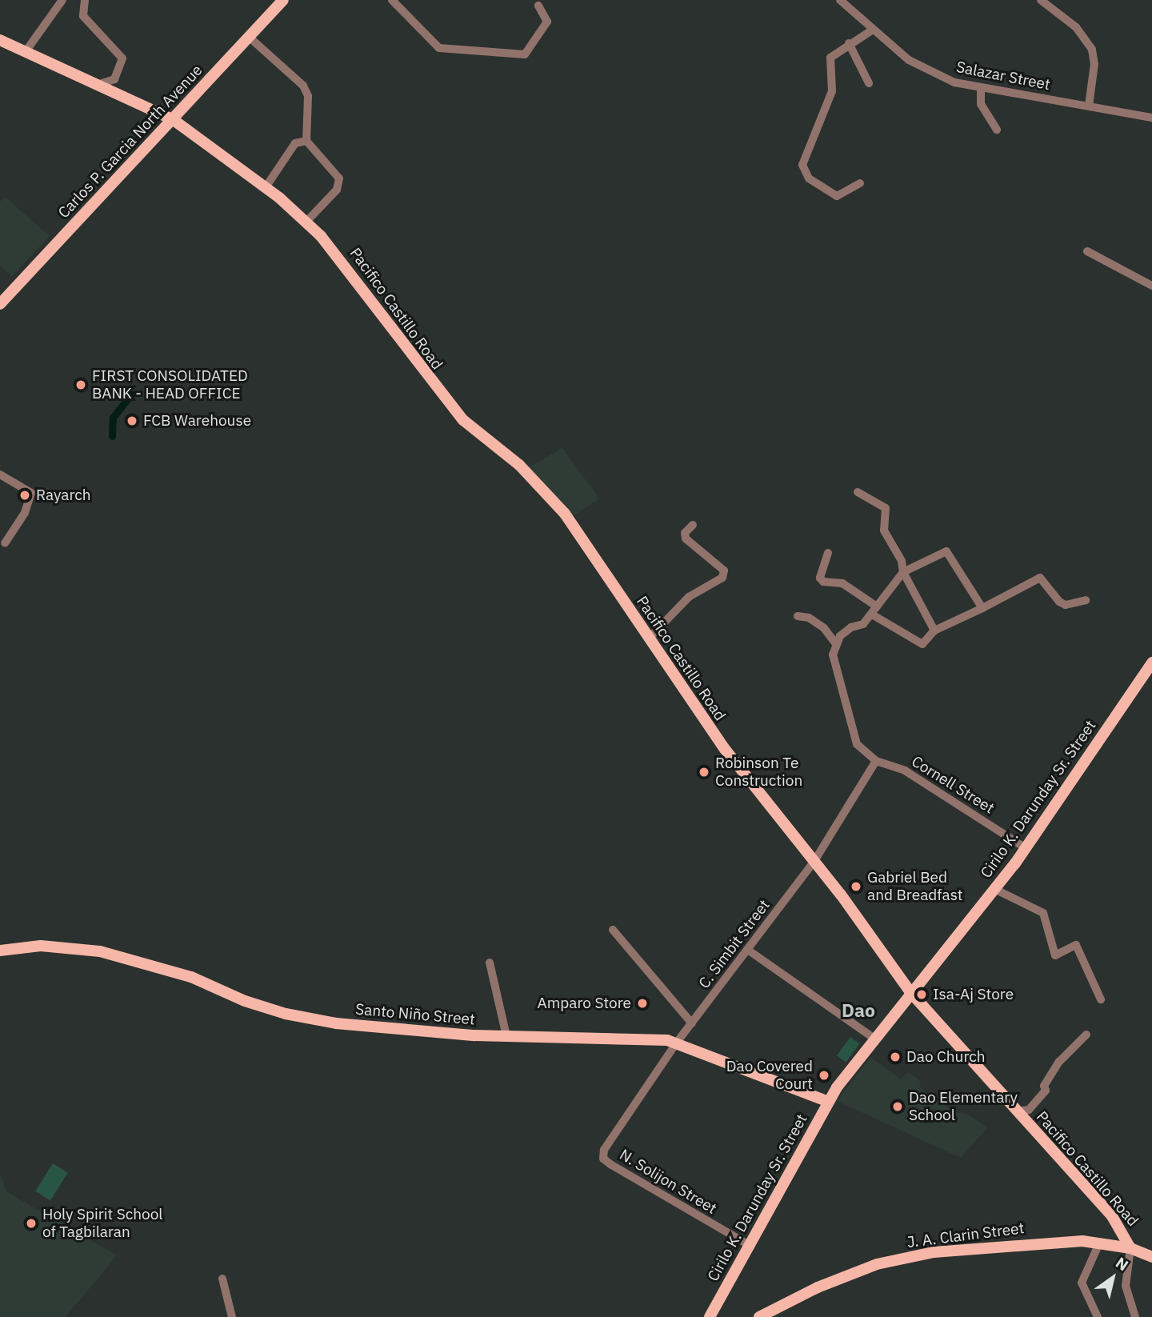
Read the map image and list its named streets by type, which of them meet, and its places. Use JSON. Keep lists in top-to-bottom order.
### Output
{
  "streets": {
    "main road": [
      "Carlos P. Garcia North Avenue",
      "Pacifico Castillo Road",
      "Cirilo K. Darunday Sr. Street",
      "Santo Niño Street",
      "J. A. Clarin Street"
    ],
    "street": [
      "Salazar Street",
      "Cornell Street",
      "C. Simbit Street",
      "N. Solijon Street"
    ]
  },
  "crossings": [
    ["Carlos P. Garcia North Avenue", "Pacifico Castillo Road"],
    ["Pacifico Castillo Road", "Cirilo K. Darunday Sr. Street"],
    ["Pacifico Castillo Road", "C. Simbit Street"],
    ["Pacifico Castillo Road", "J. A. Clarin Street"],
    ["Cornell Street", "Cirilo K. Darunday Sr. Street"],
    ["Cirilo K. Darunday Sr. Street", "Santo Niño Street"],
    ["Cirilo K. Darunday Sr. Street", "N. Solijon Street"],
    ["C. Simbit Street", "Santo Niño Street"],
    ["C. Simbit Street", "N. Solijon Street"],
    ["Santo Niño Street", "N. Solijon Street"]
  ],
  "districts": ["Dao"],
  "places": [
    "FIRST CONSOLIDATED BANK - HEAD OFFICE",
    "FCB Warehouse",
    "Rayarch",
    "Robinson Te Construction",
    "Gabriel Bed and Breadfast",
    "Isa-Aj Store",
    "Amparo Store",
    "Dao Church",
    "Dao Covered Court",
    "Dao Elementary School",
    "Holy Spirit School of Tagbilaran"
  ],
  "north": "top right"
}
